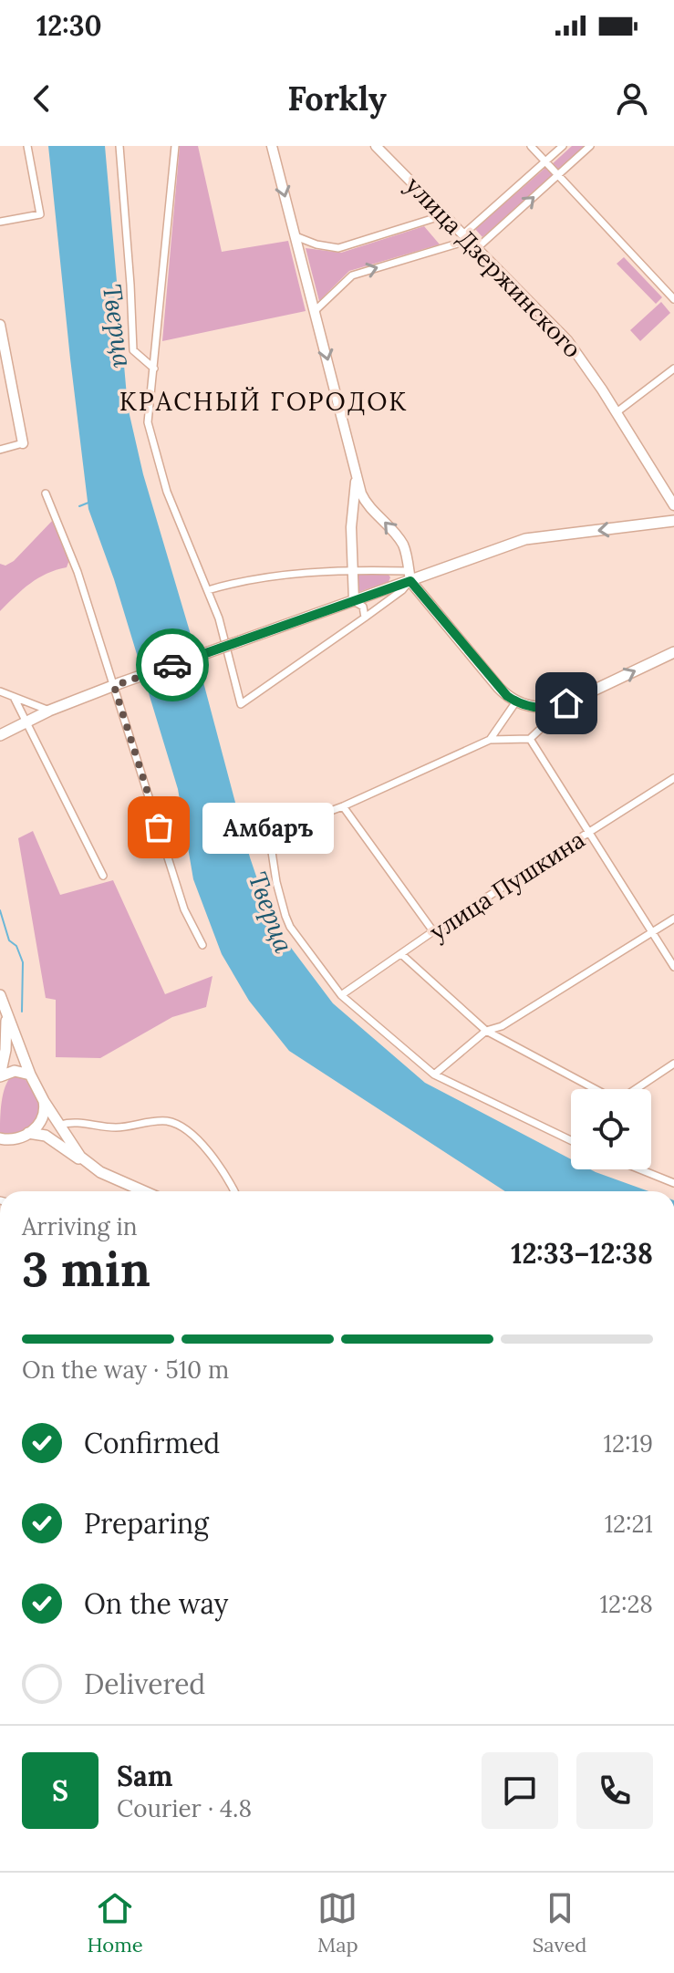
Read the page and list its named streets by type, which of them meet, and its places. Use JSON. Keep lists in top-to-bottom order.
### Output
{
  "streets": {
    "street": ["улица Дзержинского", "улица Пушкина"]
  },
  "districts": ["КРАСНЫЙ ГОРОДОК"],
  "water": ["Тверца"],
  "places": ["Амбаръ"],
  "page": {
    "status": "12:30",
    "header": "Forkly",
    "bubble": "Амбаръ",
    "heading": ["3 min", "Arriving in", "12:33–12:38"],
    "panel": ["Sam", "Courier · 4.8"],
    "bar": "On the way · 510 m",
    "list": [
      ["Confirmed", "12:19"],
      ["Preparing", "12:21"],
      ["On the way", "12:28"],
      "Delivered"
    ],
    "round": "S",
    "tabs": ["Home", "Map", "Saved"]
  }
}
